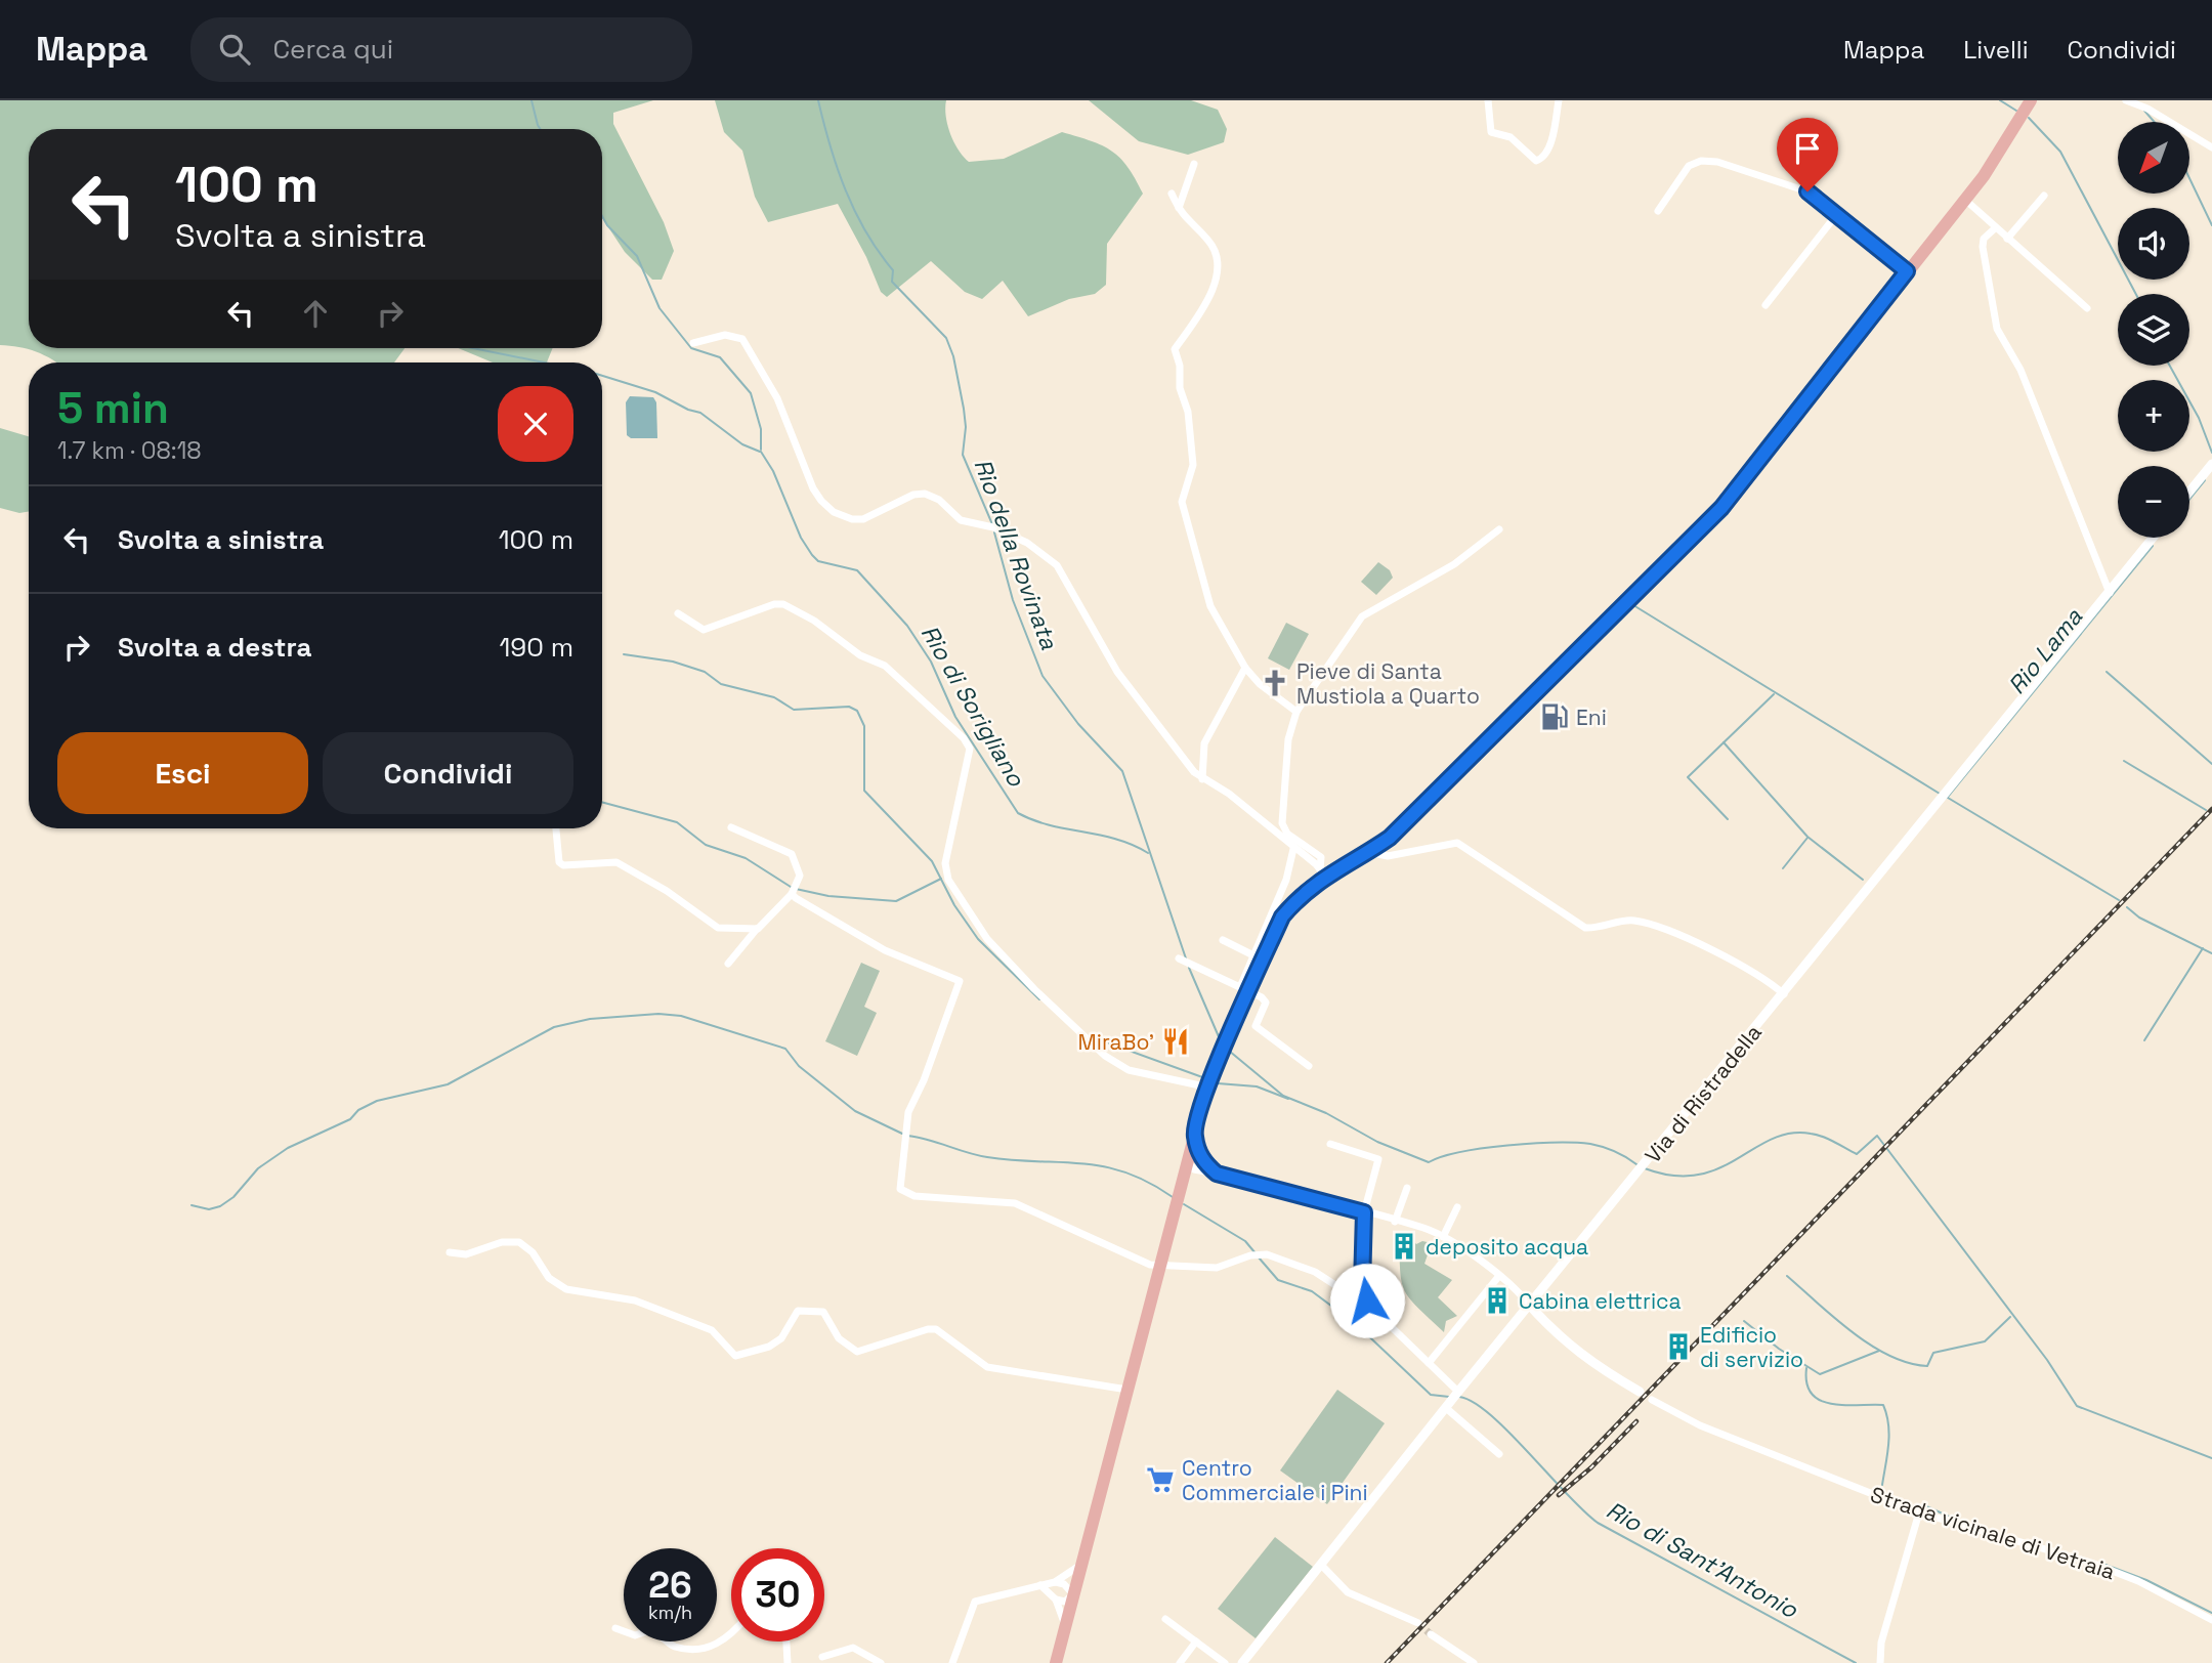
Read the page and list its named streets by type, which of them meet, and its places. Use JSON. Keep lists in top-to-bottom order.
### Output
{
  "streets": {
    "street": ["Via di Ristradella", "Strada vicinale di Vetraia"]
  },
  "water": [
    "Rio della Rovinata",
    "Rio Lama",
    "Rio di Sorigliano",
    "Rio di Sant'Antonio"
  ],
  "places": {
    "church": ["Pieve di Santa Mustiola a Quarto"],
    "fuel station": ["Eni"],
    "restaurant": ["MiraBo'"],
    "building": ["deposito acqua", "Cabina elettrica", "Edificio di servizio"],
    "supermarket": ["Centro Commerciale i Pini"]
  },
  "north": "bottom left",
  "page": {
    "header": "Mappa",
    "search": "Cerca qui",
    "nav": ["Mappa", "Livelli", "Condividi"],
    "map_buttons": ["+", "−"],
    "turn": ["100 m", "Svolta a sinistra"],
    "heading": ["5 min", "1.7 km · 08:18"],
    "list": [
      {
        "name": "Svolta a sinistra",
        "value": "100 m"
      },
      {
        "name": "Svolta a destra",
        "value": "190 m"
      }
    ],
    "buttons": ["Esci", "Condividi"],
    "speed": "26 km/h",
    "limit": "30"
  }
}
